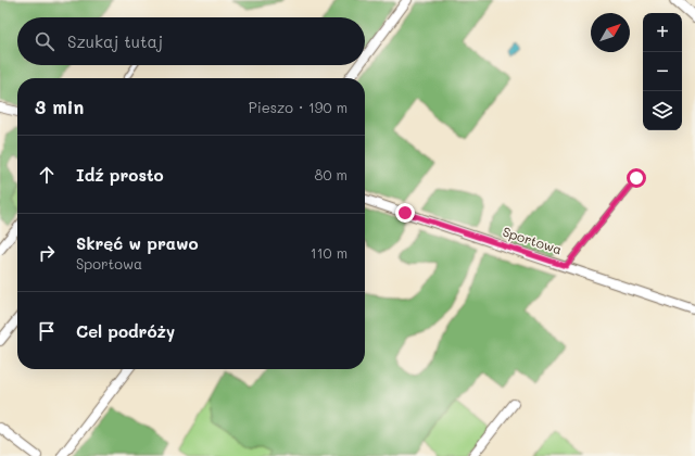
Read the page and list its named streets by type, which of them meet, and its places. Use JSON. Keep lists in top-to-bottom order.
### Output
{
  "streets": {
    "street": ["Sportowa"]
  },
  "north": "top right",
  "page": {
    "map_buttons": ["+", "−"],
    "search": "Szukaj tutaj",
    "heading": ["3 min", "Pieszo · 190 m"],
    "list": [
      ["Idź prosto", "80 m"],
      ["Skręć w prawo", "Sportowa", "110 m"],
      "Cel podróży"
    ]
  }
}
